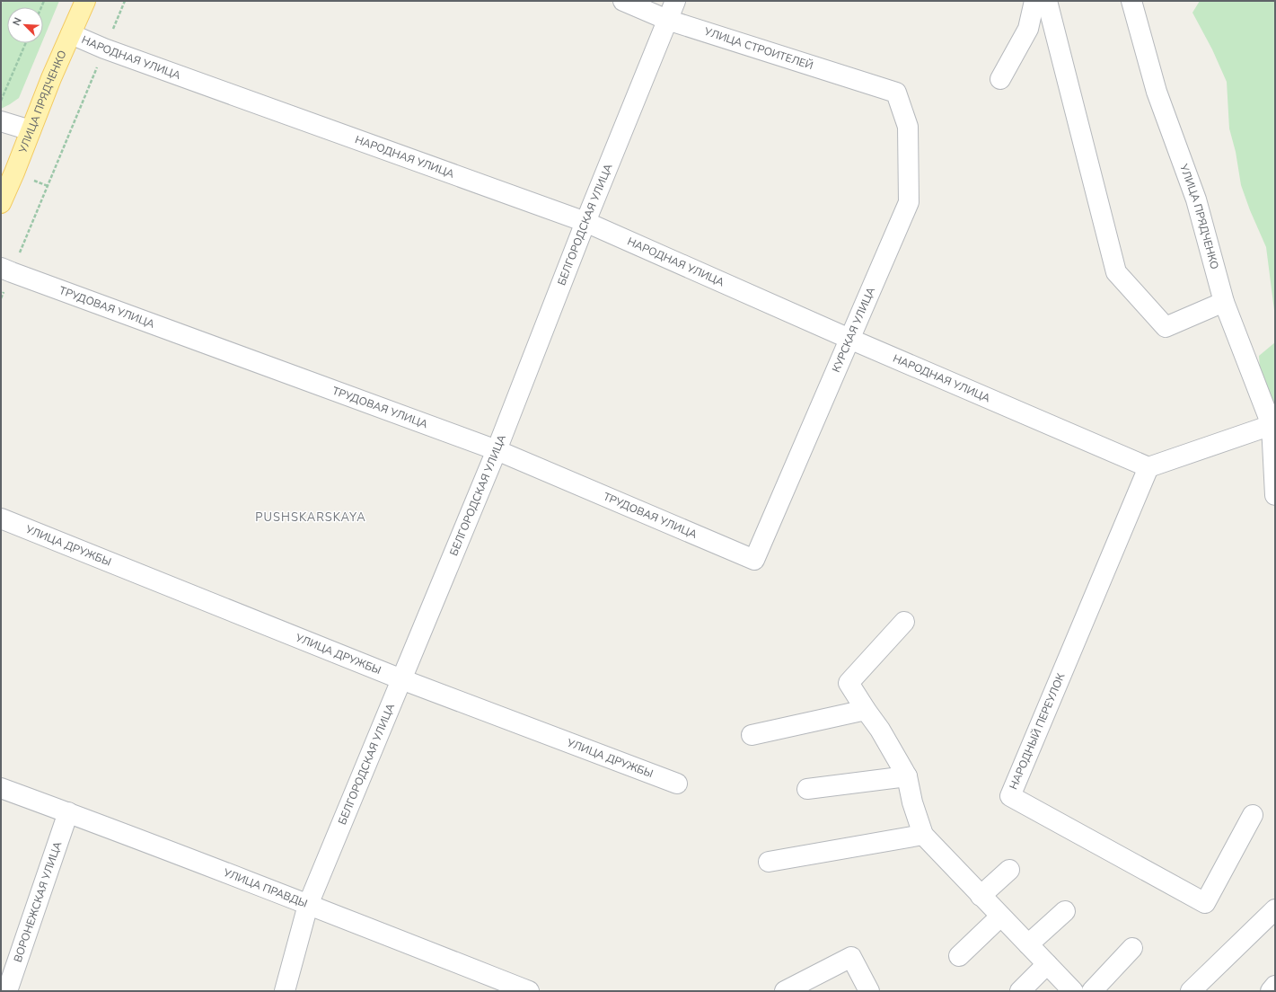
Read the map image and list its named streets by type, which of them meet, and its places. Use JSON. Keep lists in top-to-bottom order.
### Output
{
  "streets": {
    "main road": ["УЛИЦА ПРЯДЧЕНКО"],
    "street": [
      "УЛИЦА СТРОИТЕЛЕЙ",
      "НАРОДНАЯ УЛИЦА",
      "БЕЛГОРОДСКАЯ УЛИЦА",
      "ТРУДОВАЯ УЛИЦА",
      "КУРСКАЯ УЛИЦА",
      "УЛИЦА ДРУЖБЫ",
      "НАРОДНЫЙ ПЕРЕУЛОК",
      "УЛИЦА ПРАВДЫ",
      "ВОРОНЕЖСКАЯ УЛИЦА"
    ]
  },
  "crossings": [
    ["УЛИЦА СТРОИТЕЛЕЙ", "БЕЛГОРОДСКАЯ УЛИЦА"],
    ["УЛИЦА СТРОИТЕЛЕЙ", "КУРСКАЯ УЛИЦА"],
    ["НАРОДНАЯ УЛИЦА", "УЛИЦА ПРЯДЧЕНКО"],
    ["НАРОДНАЯ УЛИЦА", "БЕЛГОРОДСКАЯ УЛИЦА"],
    ["НАРОДНАЯ УЛИЦА", "КУРСКАЯ УЛИЦА"],
    ["НАРОДНАЯ УЛИЦА", "НАРОДНЫЙ ПЕРЕУЛОК"],
    ["БЕЛГОРОДСКАЯ УЛИЦА", "ТРУДОВАЯ УЛИЦА"],
    ["БЕЛГОРОДСКАЯ УЛИЦА", "УЛИЦА ДРУЖБЫ"],
    ["БЕЛГОРОДСКАЯ УЛИЦА", "УЛИЦА ПРАВДЫ"],
    ["ТРУДОВАЯ УЛИЦА", "КУРСКАЯ УЛИЦА"],
    ["УЛИЦА ПРАВДЫ", "ВОРОНЕЖСКАЯ УЛИЦА"]
  ],
  "districts": ["PUSHSKARSKAYA"],
  "north": "top left"
}
